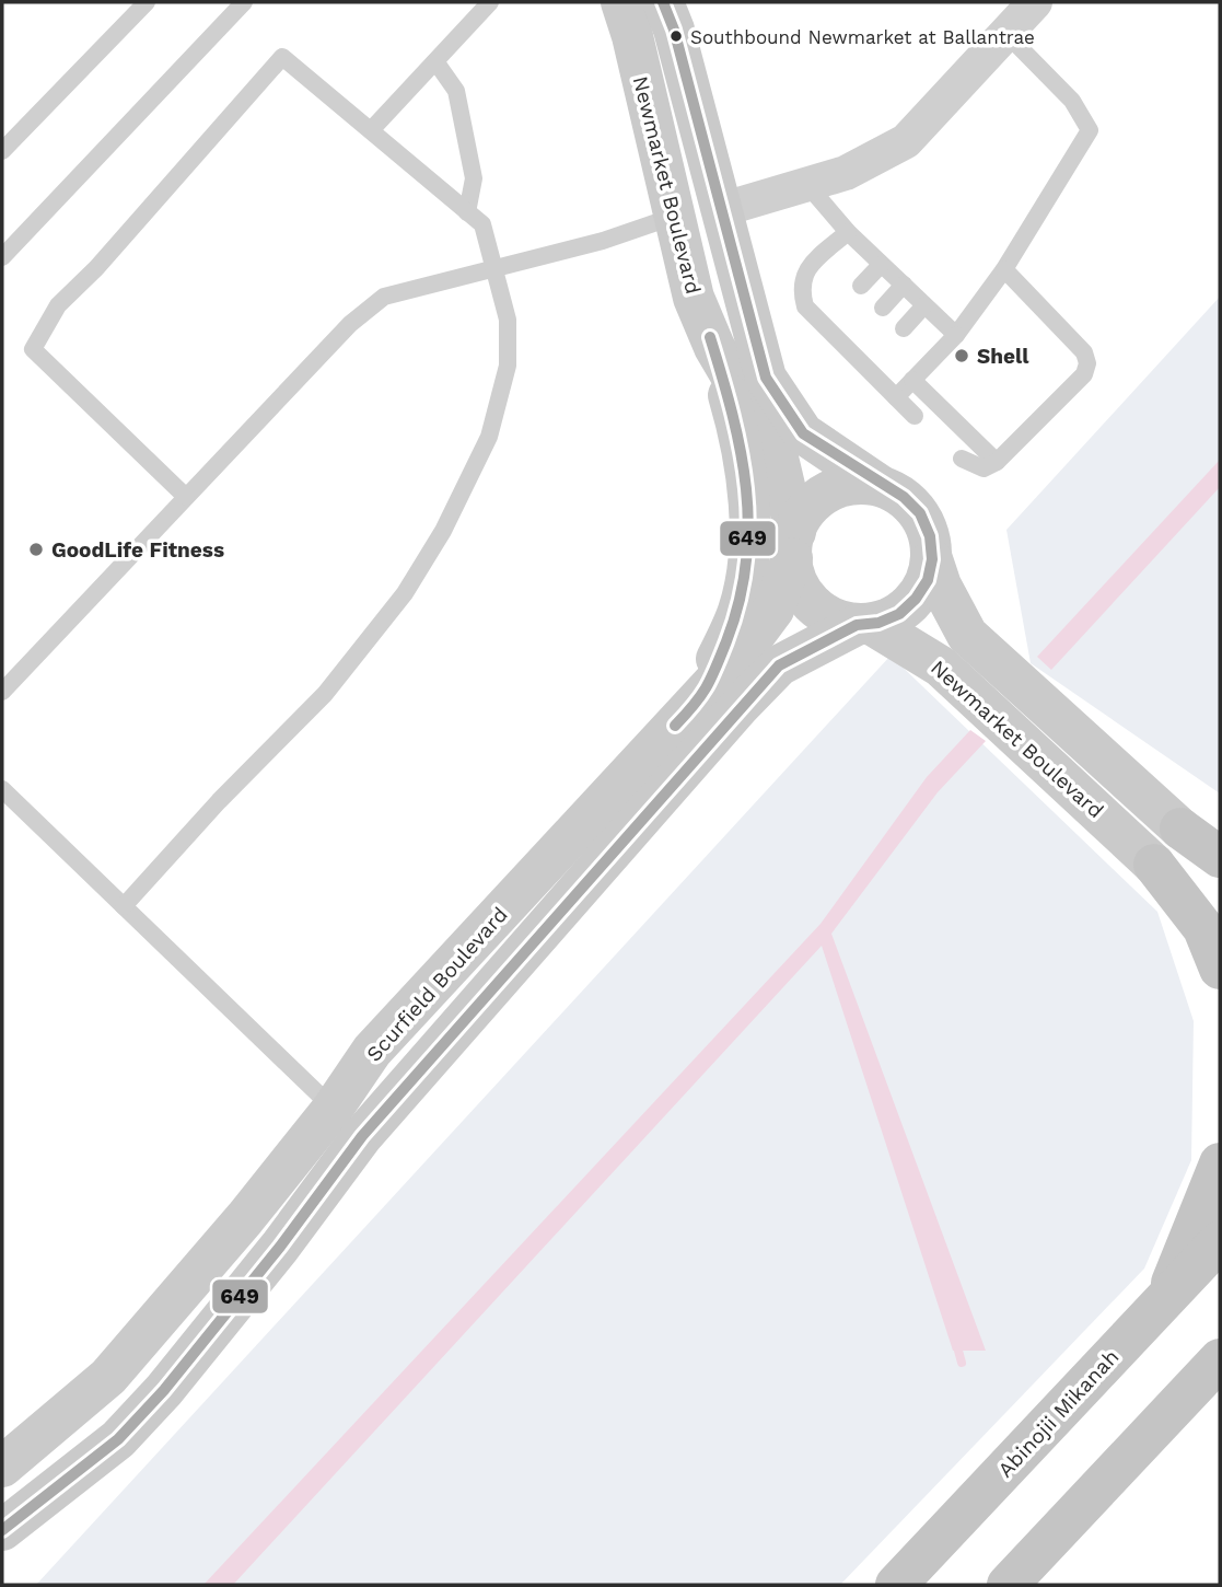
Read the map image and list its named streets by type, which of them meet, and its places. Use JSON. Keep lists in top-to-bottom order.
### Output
{
  "streets": {
    "main road": ["Abinojii Mikanah"],
    "street": ["Newmarket Boulevard", "Scurfield Boulevard"]
  },
  "crossings": [
    ["Newmarket Boulevard", "Scurfield Boulevard"]
  ],
  "places": ["Southbound Newmarket at Ballantrae", "Shell", "GoodLife Fitness"],
  "lines": ["transit line 649"]
}
